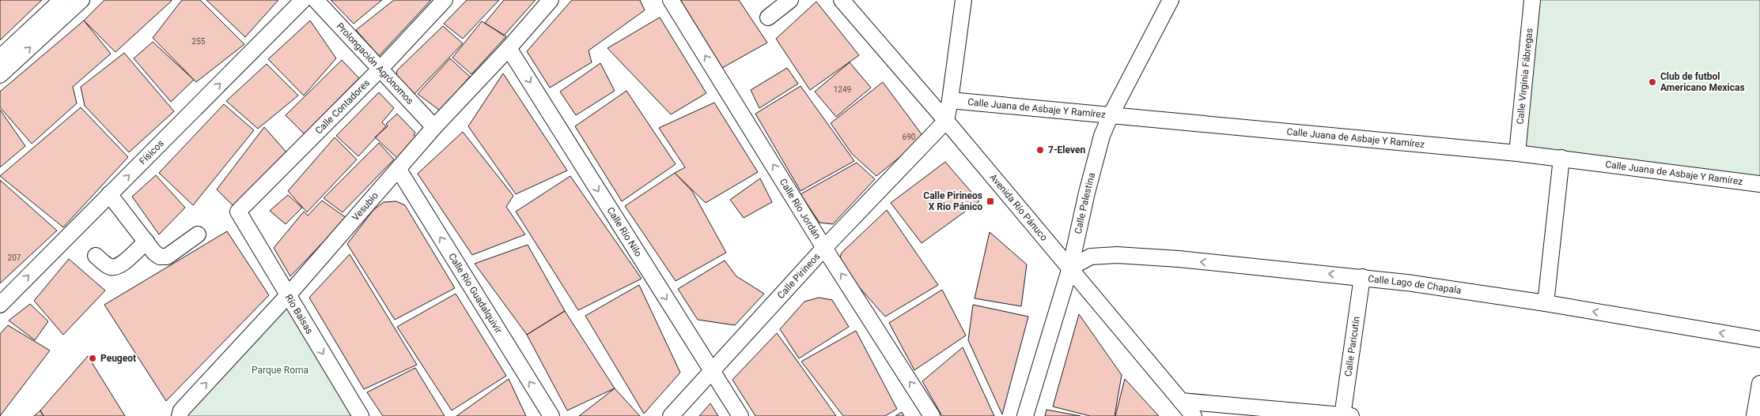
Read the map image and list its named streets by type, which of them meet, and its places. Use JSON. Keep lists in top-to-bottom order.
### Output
{
  "streets": {
    "street": [
      "Prolongación Agrónomos",
      "Calle Virginia Fábregas",
      "Calle Contadores",
      "Calle Juana de Asbaje Y Ramírez",
      "Físicos",
      "Calle Palestina",
      "Vesubio",
      "Avenida Río Pánuco",
      "Calle Río Jordán",
      "Calle Río Nilo",
      "Calle Pirineos",
      "Calle Lago de Chapala",
      "Calle Río Guadalquivir",
      "Río Balsas",
      "Calle Paricutín"
    ]
  },
  "crossings": [
    ["Prolongación Agrónomos", "Calle Contadores"],
    ["Prolongación Agrónomos", "Vesubio"],
    ["Calle Virginia Fábregas", "Calle Juana de Asbaje Y Ramírez"],
    ["Calle Contadores", "Río Balsas"],
    ["Calle Juana de Asbaje Y Ramírez", "Calle Palestina"],
    ["Calle Palestina", "Avenida Río Pánuco"],
    ["Calle Palestina", "Calle Lago de Chapala"],
    ["Vesubio", "Calle Río Nilo"],
    ["Vesubio", "Calle Río Guadalquivir"],
    ["Vesubio", "Río Balsas"],
    ["Avenida Río Pánuco", "Calle Pirineos"],
    ["Avenida Río Pánuco", "Calle Lago de Chapala"],
    ["Calle Río Jordán", "Calle Pirineos"],
    ["Calle Río Nilo", "Calle Pirineos"],
    ["Calle Lago de Chapala", "Calle Paricutín"]
  ],
  "one_way": [
    "Físicos",
    "Calle Río Jordán",
    "Calle Río Nilo",
    "Calle Río Guadalquivir",
    "Río Balsas"
  ],
  "parks": ["Parque Roma"],
  "places": {
    "other": ["Club de futbol Americano Mexicas", "7-Eleven", "Peugeot"],
    "transit": ["Calle Pirineos X Rio Pánico"]
  },
  "house_numbers": [
    "255",
    "1249",
    "690",
    "207"
  ]
}
